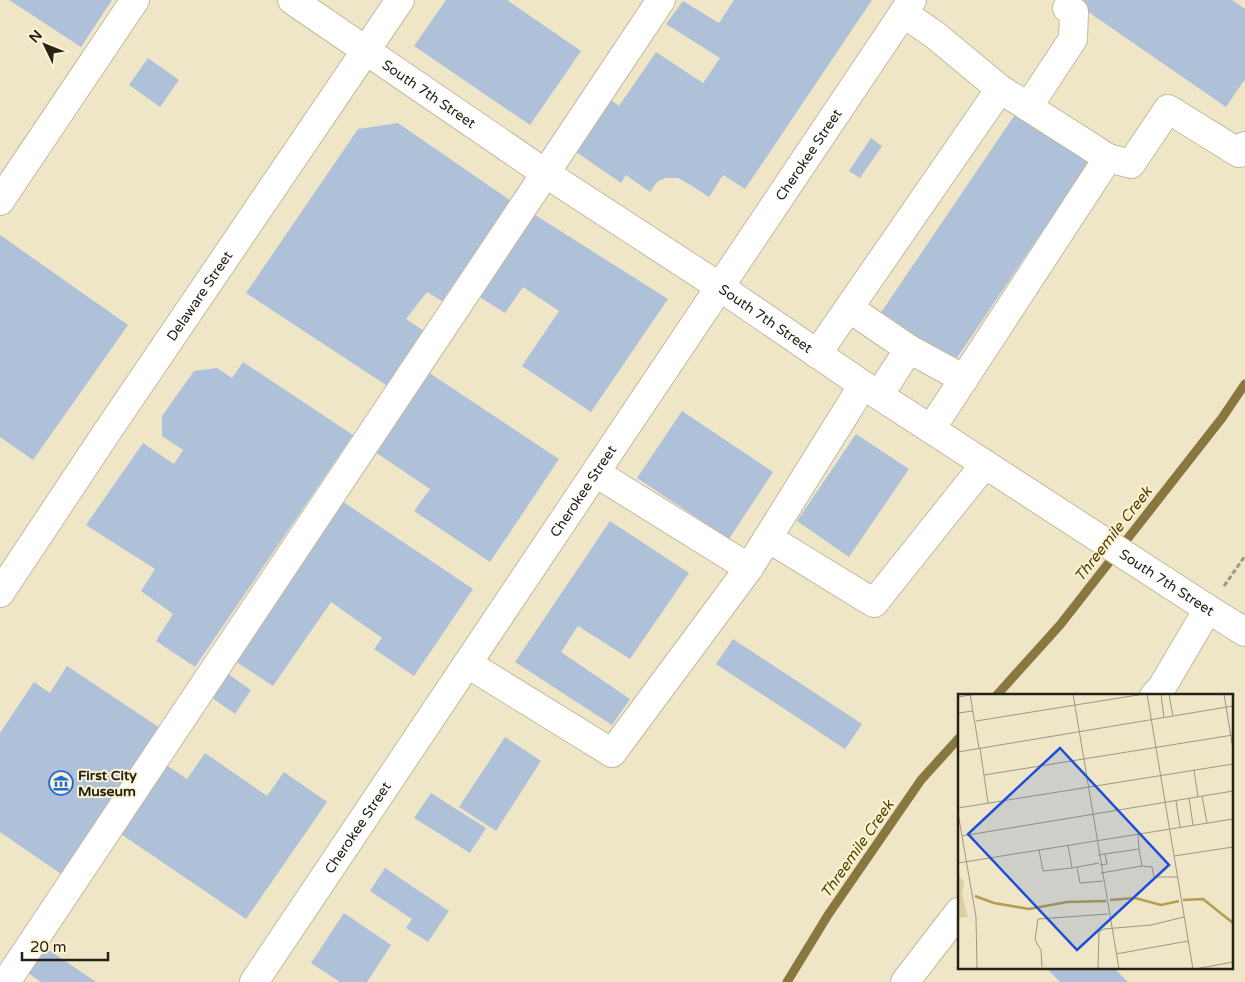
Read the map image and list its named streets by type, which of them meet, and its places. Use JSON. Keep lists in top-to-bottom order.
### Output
{
  "streets": {
    "street": ["South 7th Street", "Cherokee Street", "Delaware Street"]
  },
  "crossings": [
    ["South 7th Street", "Cherokee Street"],
    ["South 7th Street", "Delaware Street"]
  ],
  "water": ["Threemile Creek"],
  "places": {
    "museum": ["First City Museum"]
  },
  "scale_bar": "20 m",
  "north": "top left"
}
